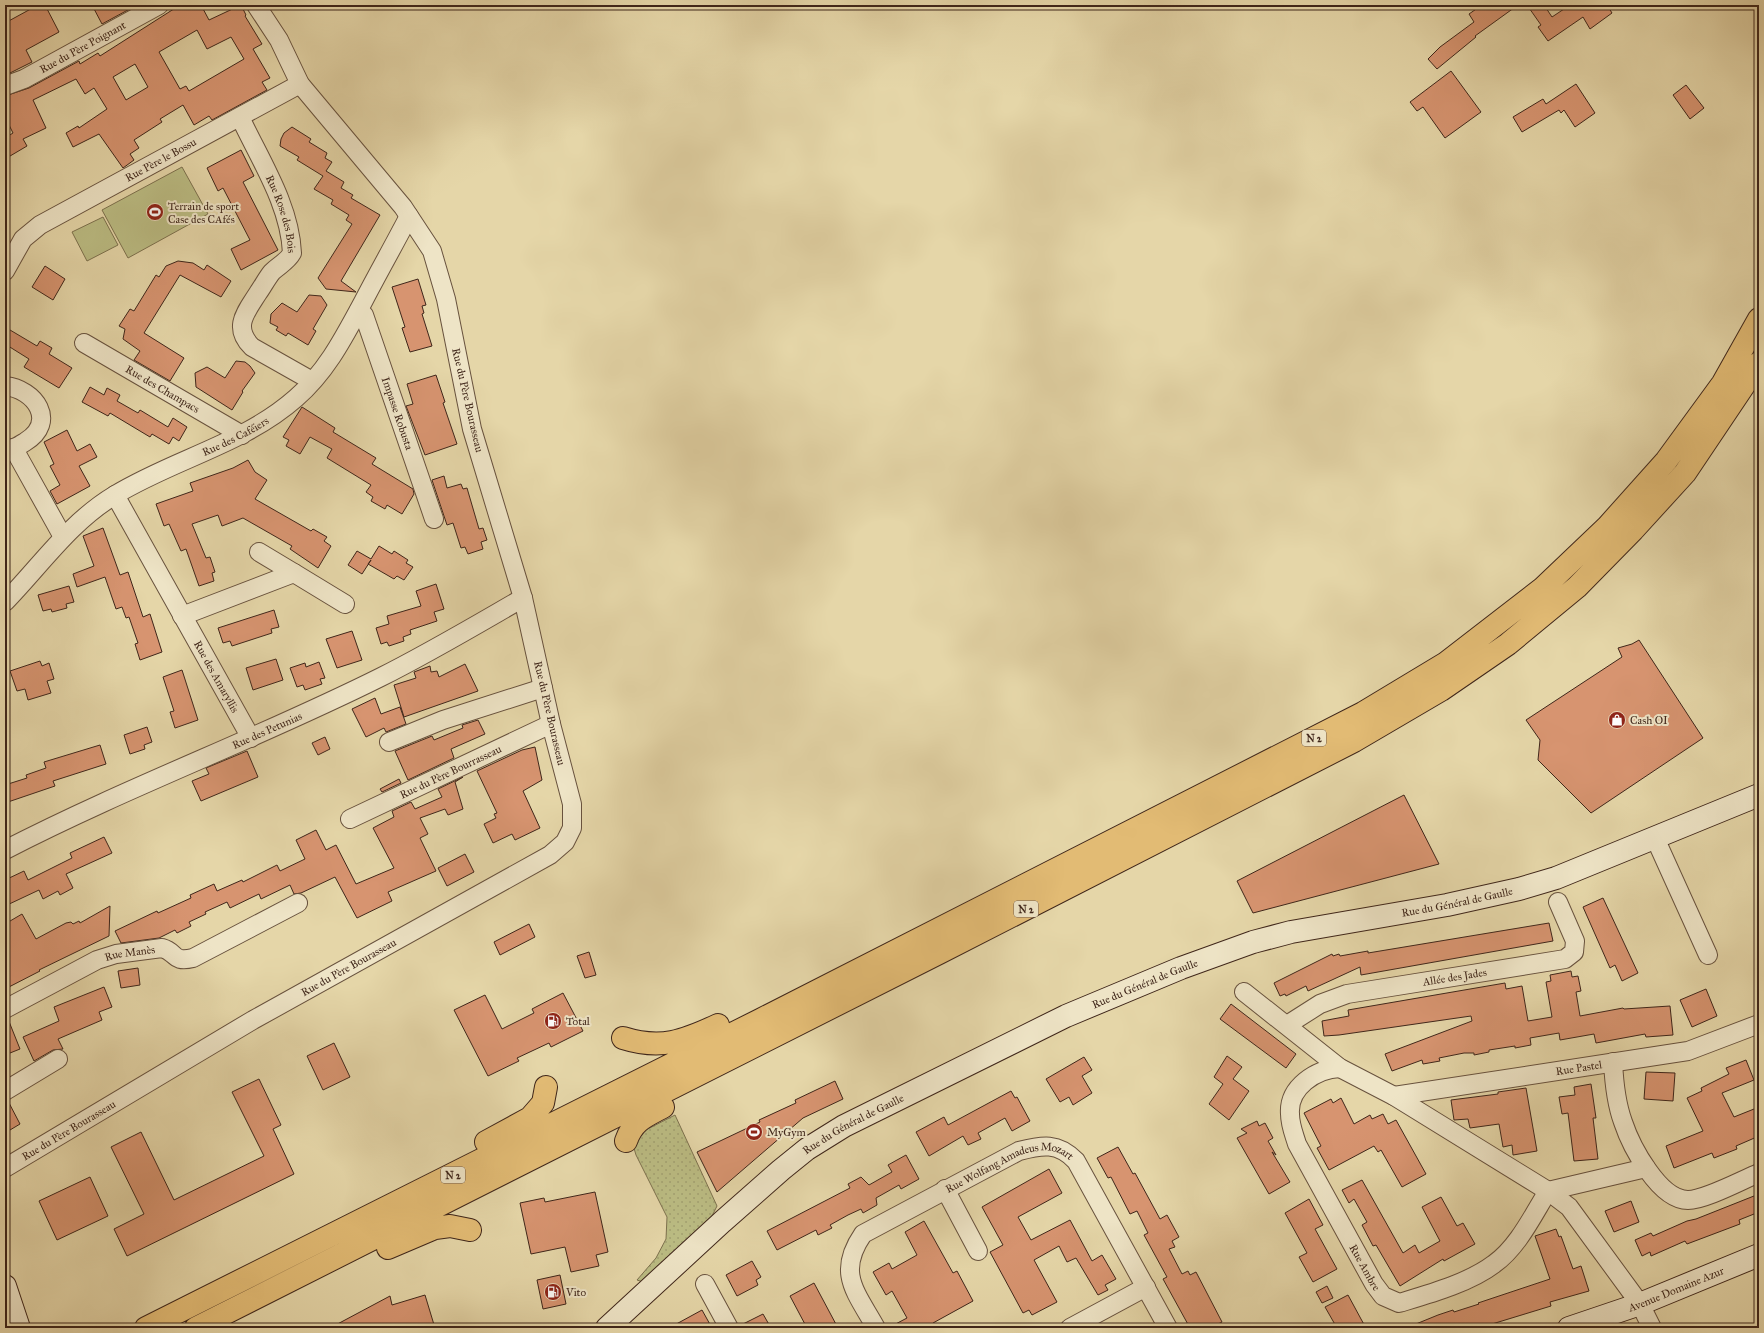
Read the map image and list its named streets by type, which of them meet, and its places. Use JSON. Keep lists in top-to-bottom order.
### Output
{
  "streets": {
    "highway": ["N 2"],
    "street": [
      "Rue du Père Poignant",
      "Rue Père le Bossu",
      "Rue Rose des Bois",
      "Rue des Champacs",
      "Rue du Père Bourasseau",
      "Impasse Robusta",
      "Rue des Caféiers",
      "Rue des Amaryllis",
      "Rue des Petunias",
      "Rue du Père Bourrasseau",
      "Rue du Général de Gaulle",
      "Rue Manès",
      "Allée des Jades",
      "Rue Pastel",
      "Rue Wolfang Amadeus Mozart",
      "Rue Ambre",
      "Avenue Domaine Azur"
    ]
  },
  "crossings": [
    ["Rue Père le Bossu", "Rue Rose des Bois"],
    ["Rue Père le Bossu", "Rue du Père Bourasseau"],
    ["Rue Rose des Bois", "Rue des Caféiers"],
    ["Rue des Champacs", "Rue des Caféiers"],
    ["Rue du Père Bourasseau", "Rue des Caféiers"],
    ["Rue du Père Bourasseau", "Rue des Petunias"],
    ["Rue du Père Bourasseau", "Rue du Père Bourrasseau"],
    ["Impasse Robusta", "Rue des Caféiers"],
    ["Rue des Caféiers", "Rue des Amaryllis"],
    ["Rue des Amaryllis", "Rue des Petunias"]
  ],
  "places": {
    "sports": ["Terrain de sport Case des CAfés", "MyGym"],
    "shop": ["Cash OI"],
    "fuel station": ["Total", "Vito"]
  }
}
